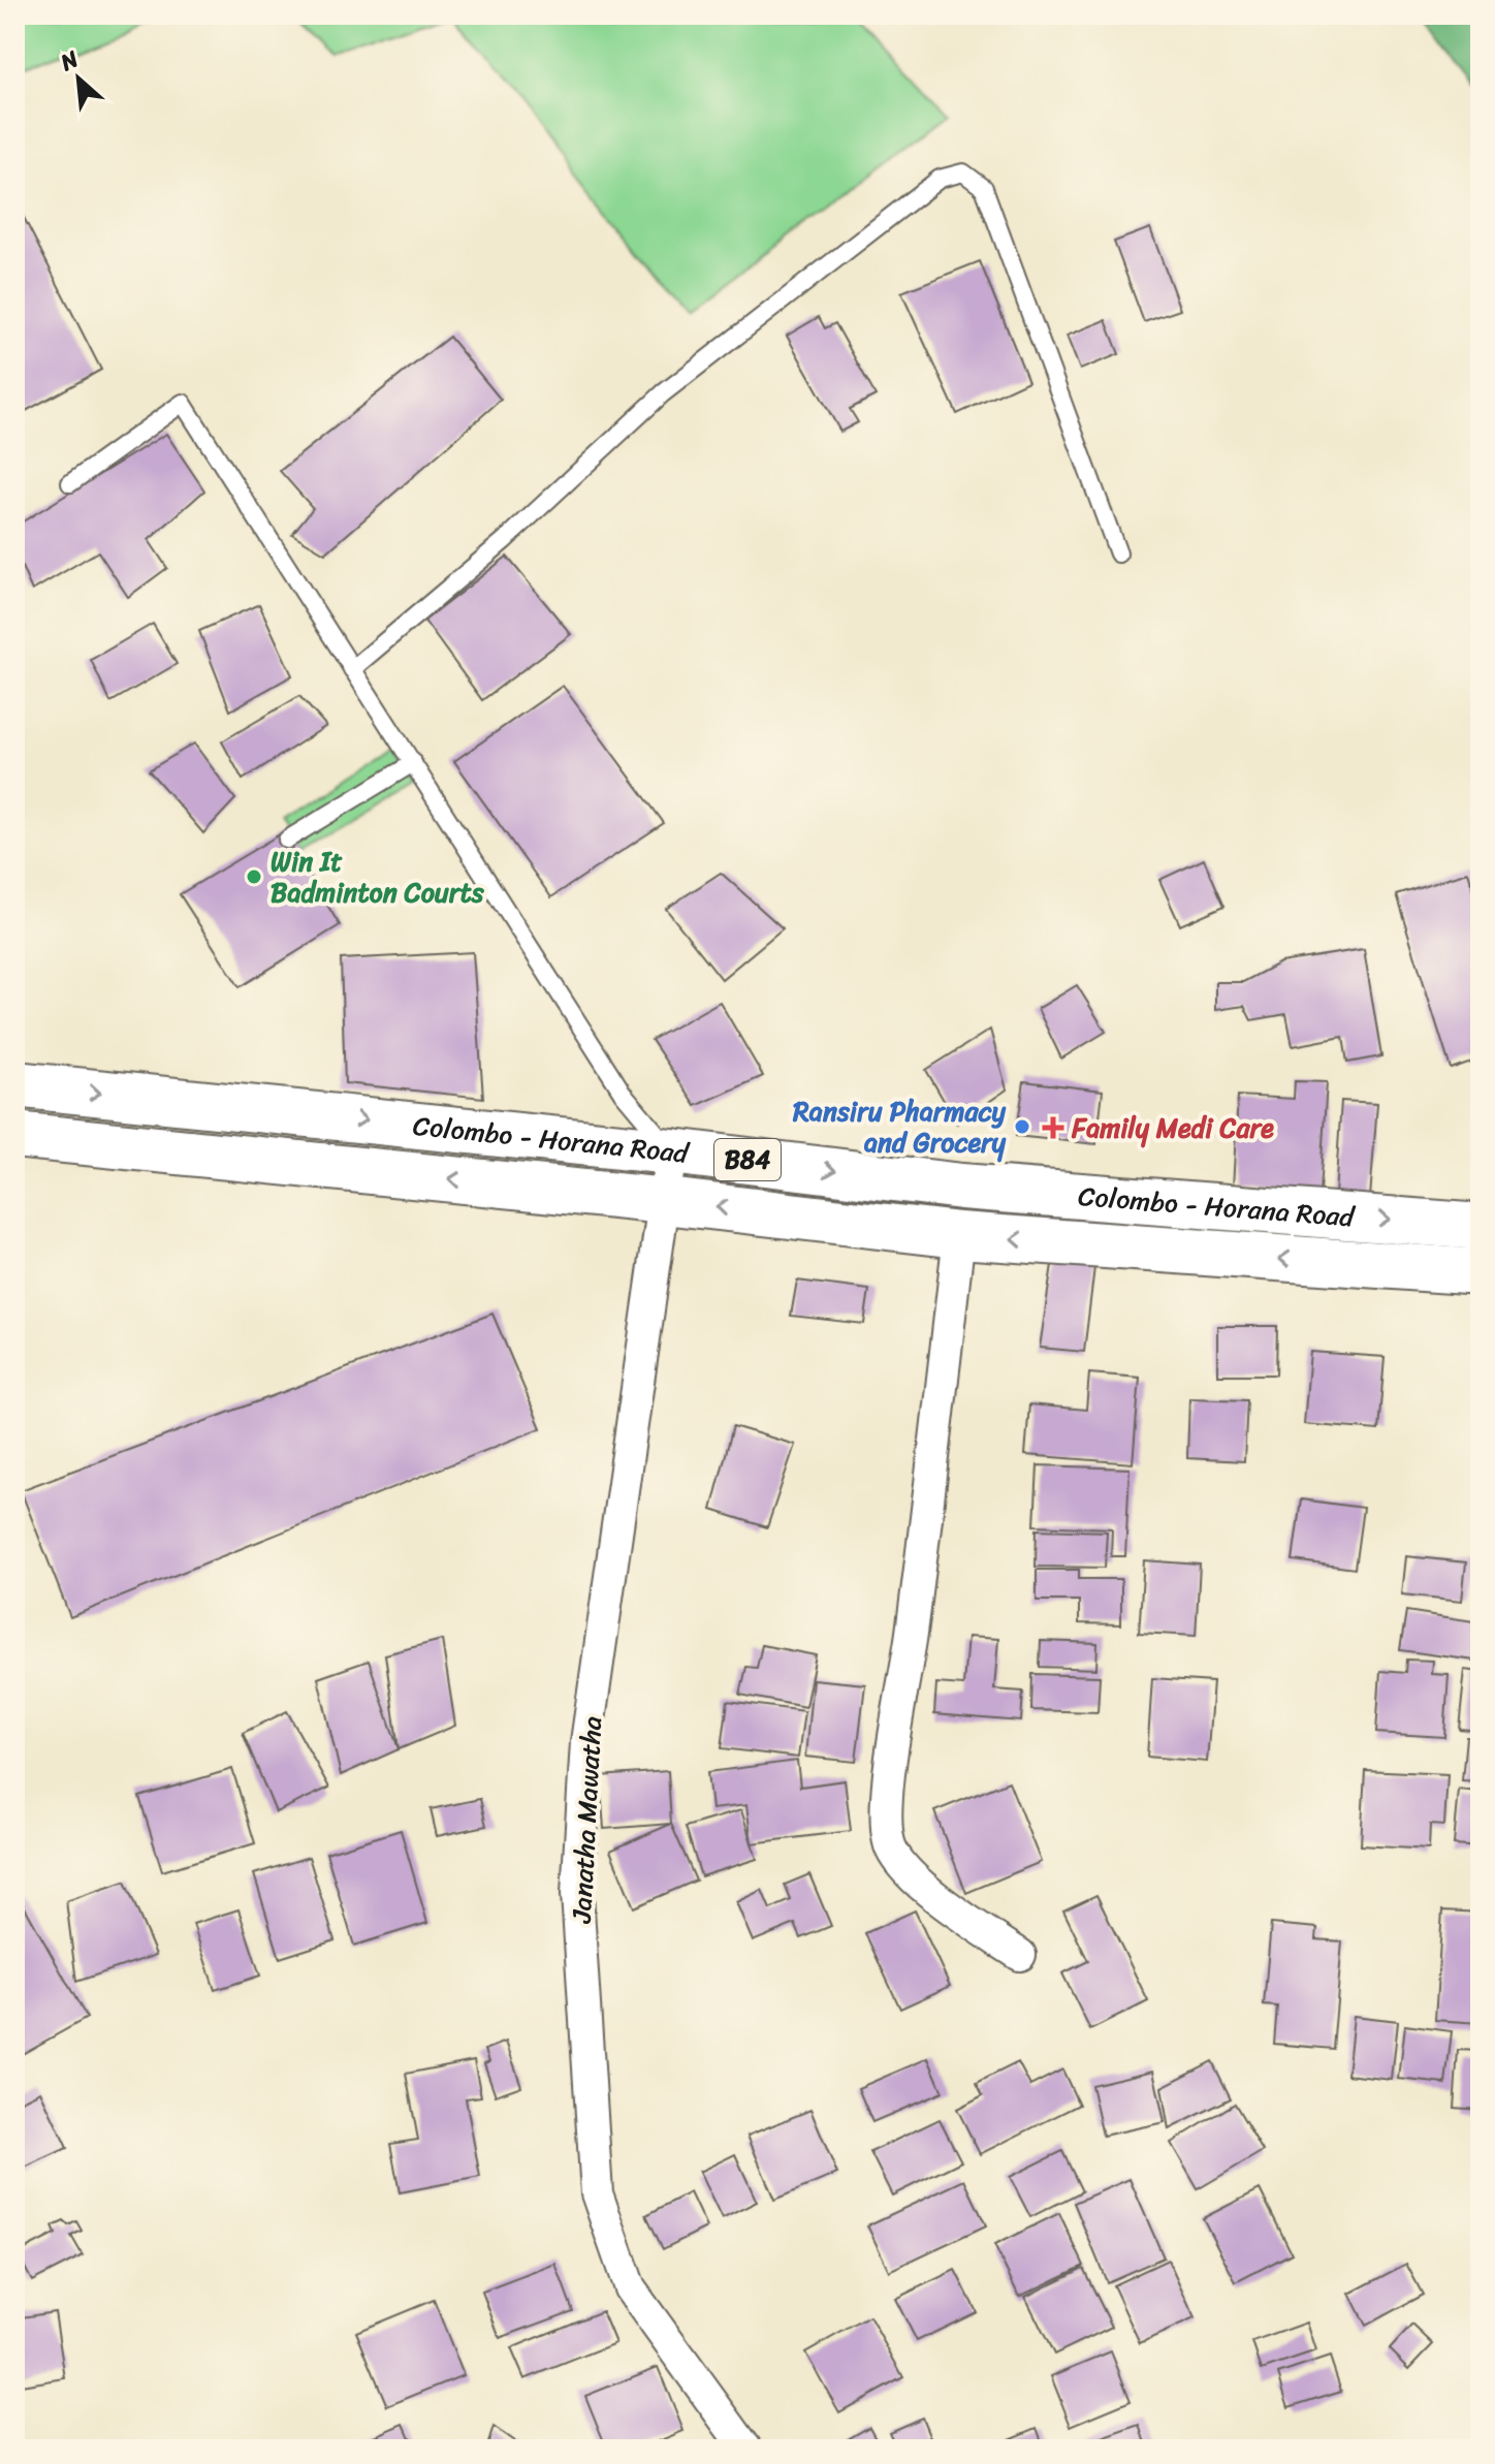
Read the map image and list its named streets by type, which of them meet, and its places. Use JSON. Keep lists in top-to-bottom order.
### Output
{
  "streets": {
    "main road": ["Colombo - Horana Road", "B84"],
    "street": ["Janatha Mawatha"]
  },
  "crossings": [
    ["Colombo - Horana Road", "Janatha Mawatha"]
  ],
  "places": {
    "other": ["Win It Badminton Courts", "Ransiru Pharmacy and Grocery"],
    "health": ["Family Medi Care"]
  },
  "north": "top left"
}
